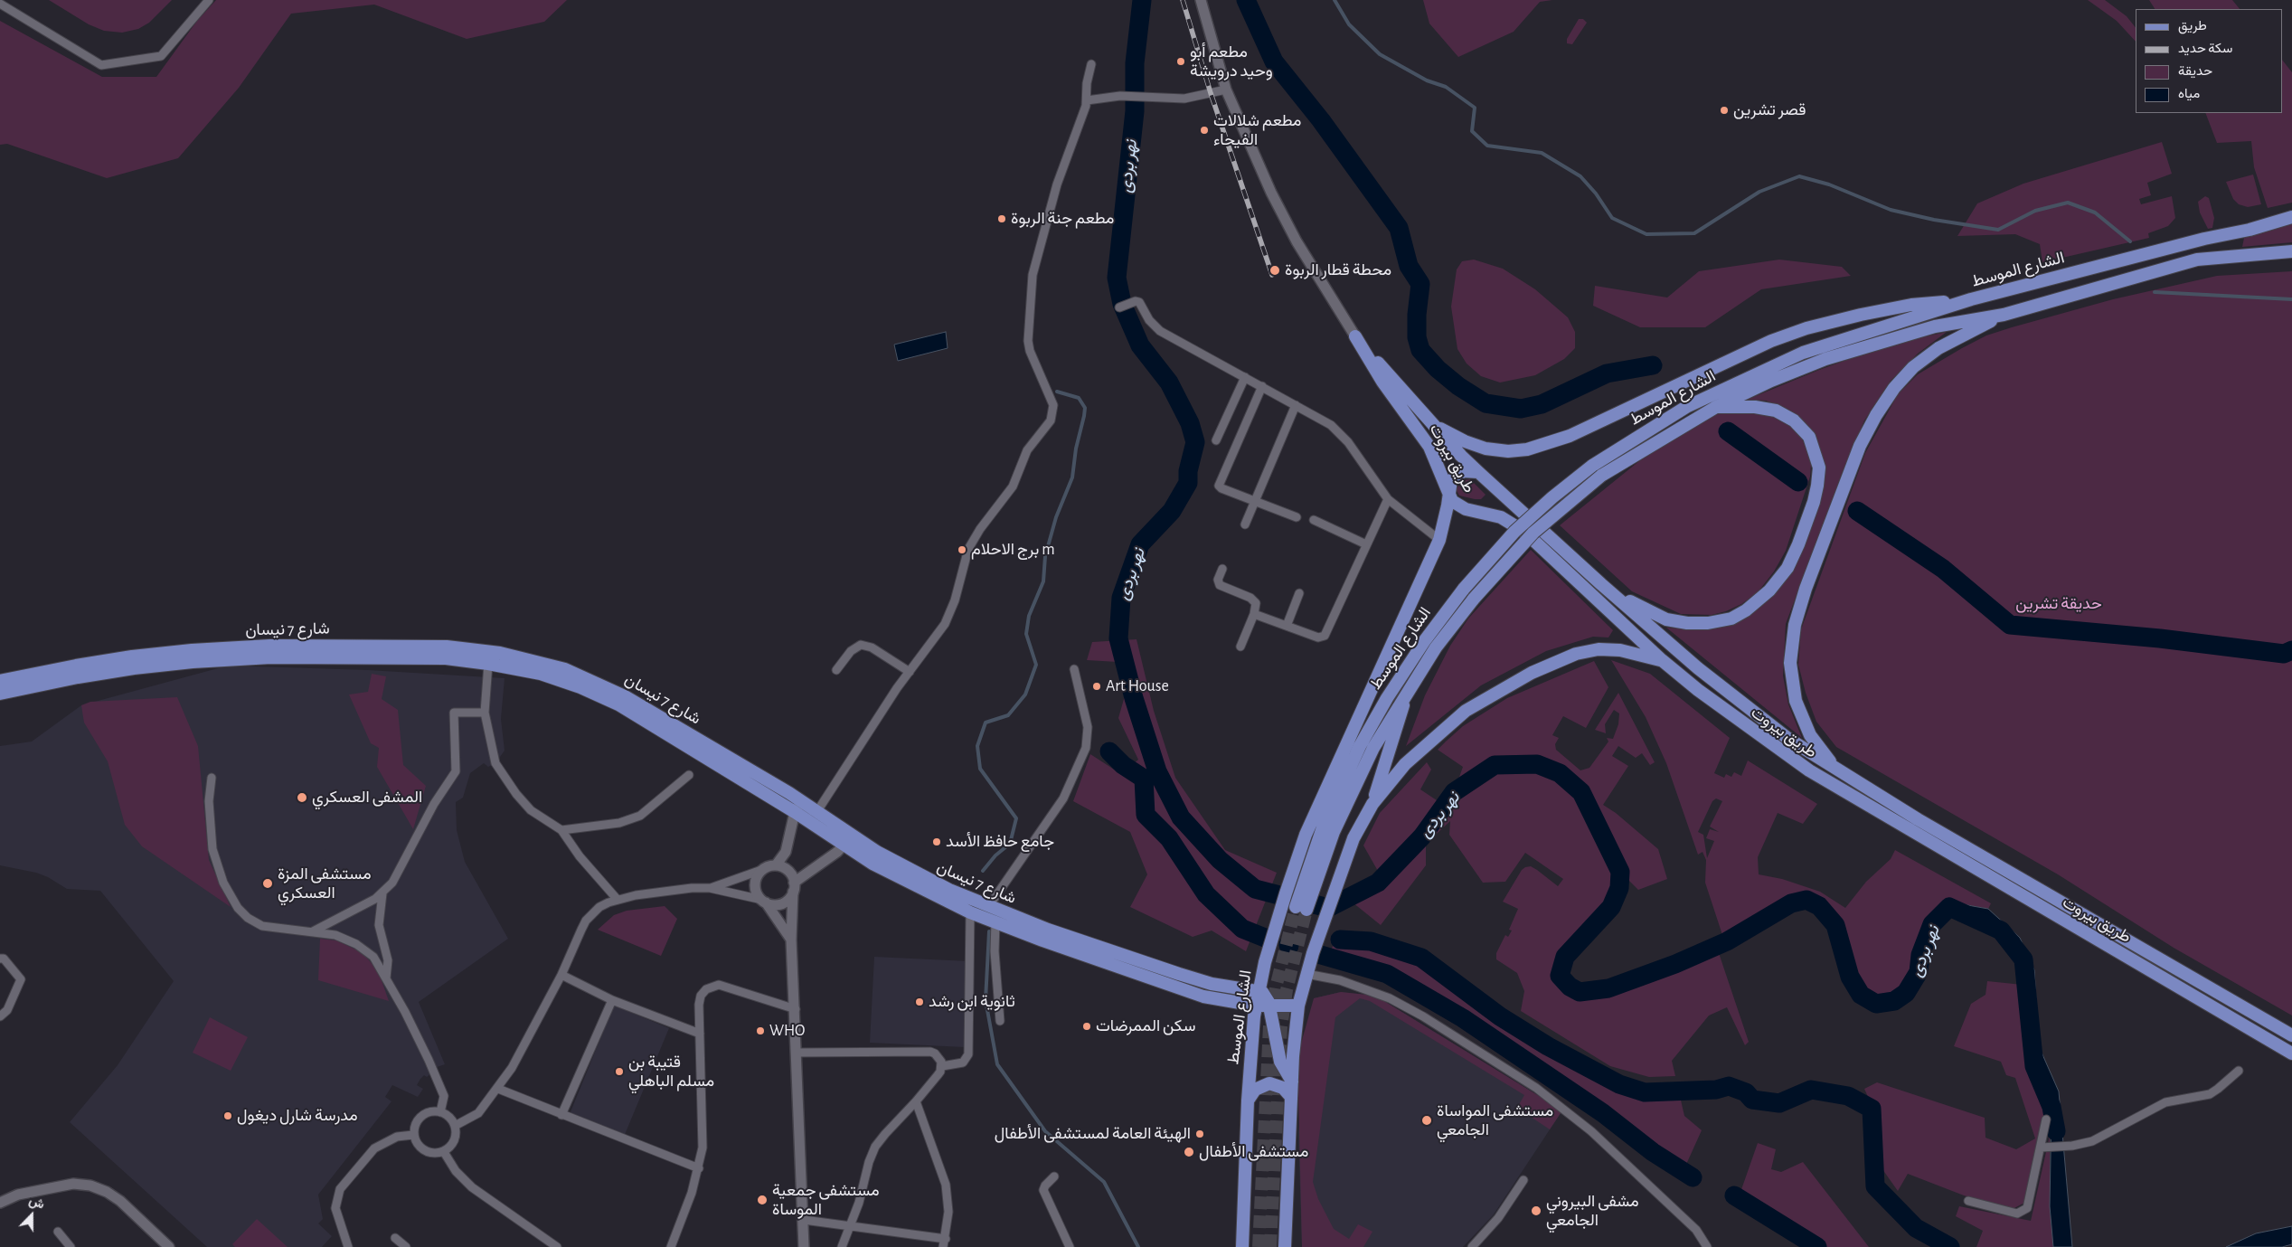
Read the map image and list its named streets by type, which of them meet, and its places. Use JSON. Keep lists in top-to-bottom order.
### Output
{
  "streets": {
    "main road": ["الشارع الموسط", "طريق بيروت", "شارع 7 نيسان"]
  },
  "crossings": [
    ["الشارع الموسط", "طريق بيروت"],
    ["الشارع الموسط", "شارع 7 نيسان"]
  ],
  "water": ["نهر بردى"],
  "parks": ["حديقة تشرين"],
  "places": [
    "مطعم أبو وحيد درويشة",
    "قصر تشرين",
    "مطعم شلالات الفيحاء",
    "مطعم جنة الربوة",
    "محطة قطار الربوة",
    "برج الاحلام m",
    "Art House",
    "المشفى العسكري",
    "جامع حافظ الأسد",
    "مستشفى المزة العسكري",
    "ثانوية ابن رشد",
    "سكن الممرضات",
    "WHO",
    "قتيبة بن مسلم الباهلي",
    "مدرسة شارل ديغول",
    "مستشفى المواساة الجامعي",
    "الهيئة العامة لمستشفى الأطفال",
    "مستشفى الأطفال",
    "مستشفى جمعية الموساة",
    "مشفى البيروني الجامعي"
  ],
  "legend": [
    "طريق",
    "سكة حديد",
    "حديقة",
    "مياه"
  ],
  "north": "top"
}
